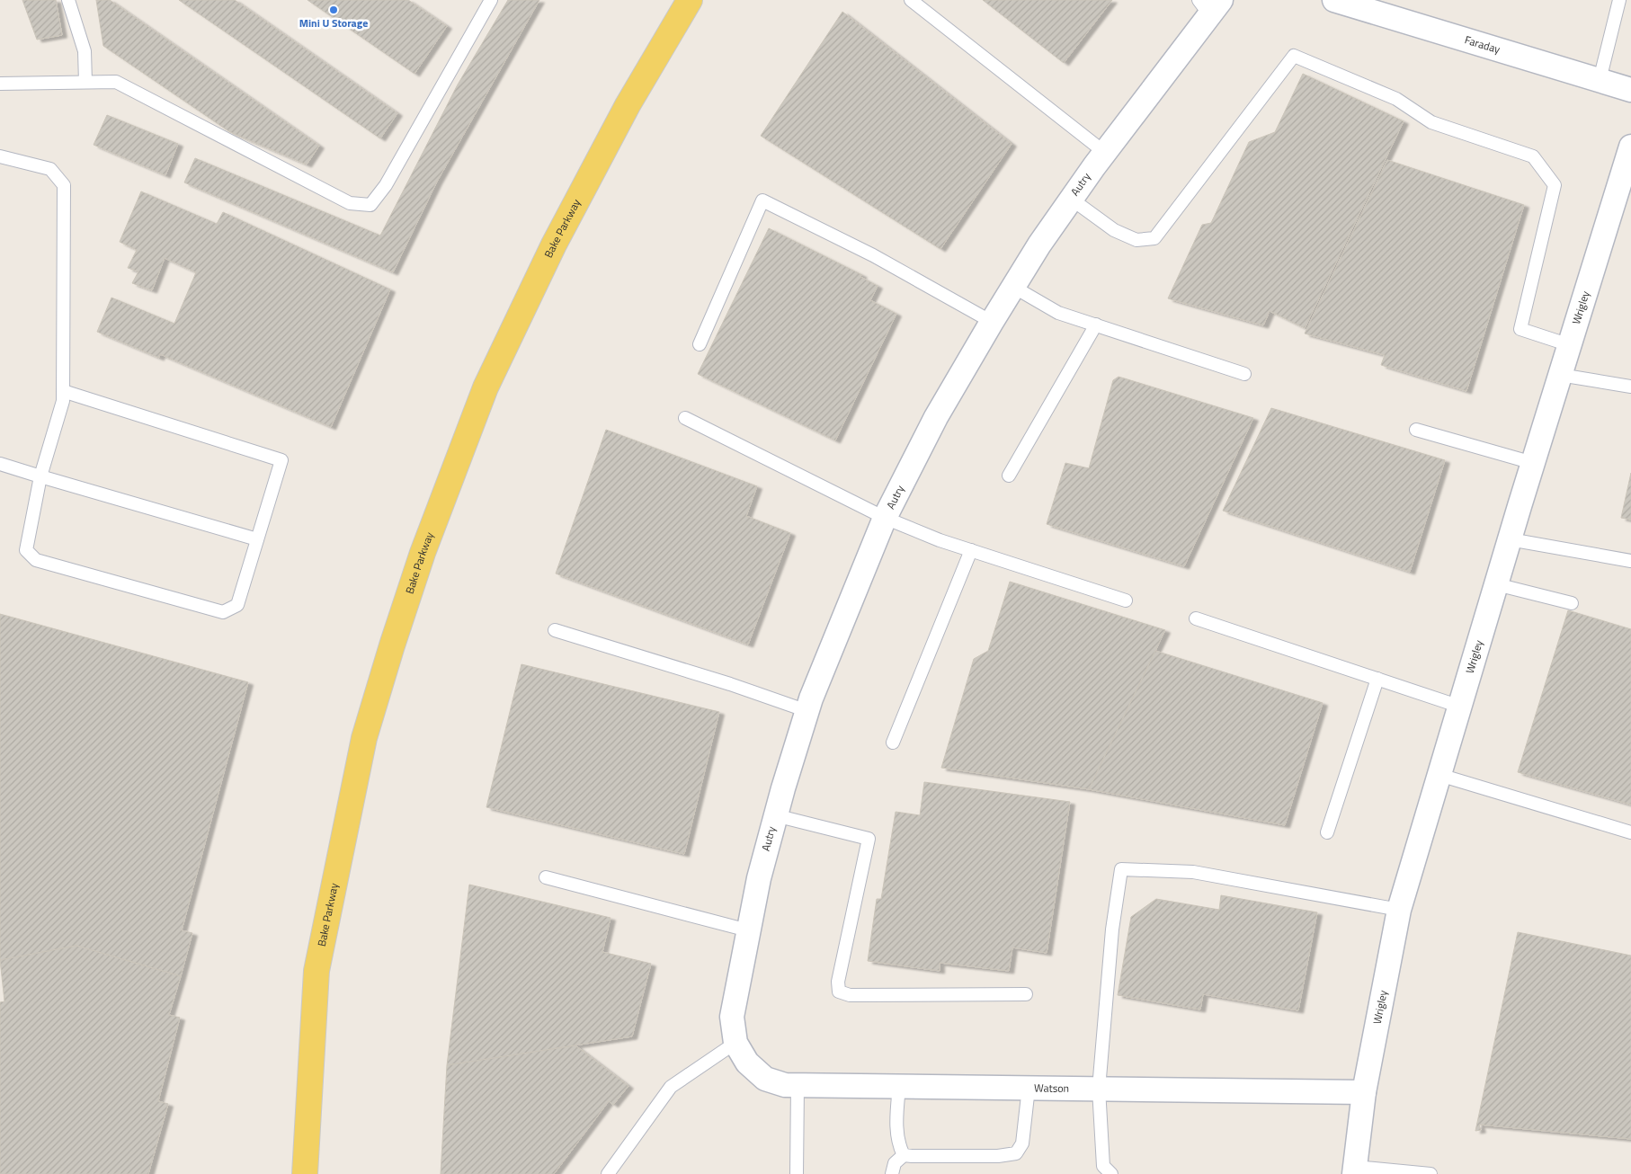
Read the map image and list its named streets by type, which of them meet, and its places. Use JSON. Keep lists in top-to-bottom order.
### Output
{
  "streets": {
    "main road": ["Bake Parkway"],
    "street": [
      "Faraday",
      "Autry",
      "Wrigley",
      "Watson"
    ]
  },
  "crossings": [
    ["Autry", "Watson"],
    ["Wrigley", "Watson"]
  ],
  "places": ["Mini U Storage"]
}
